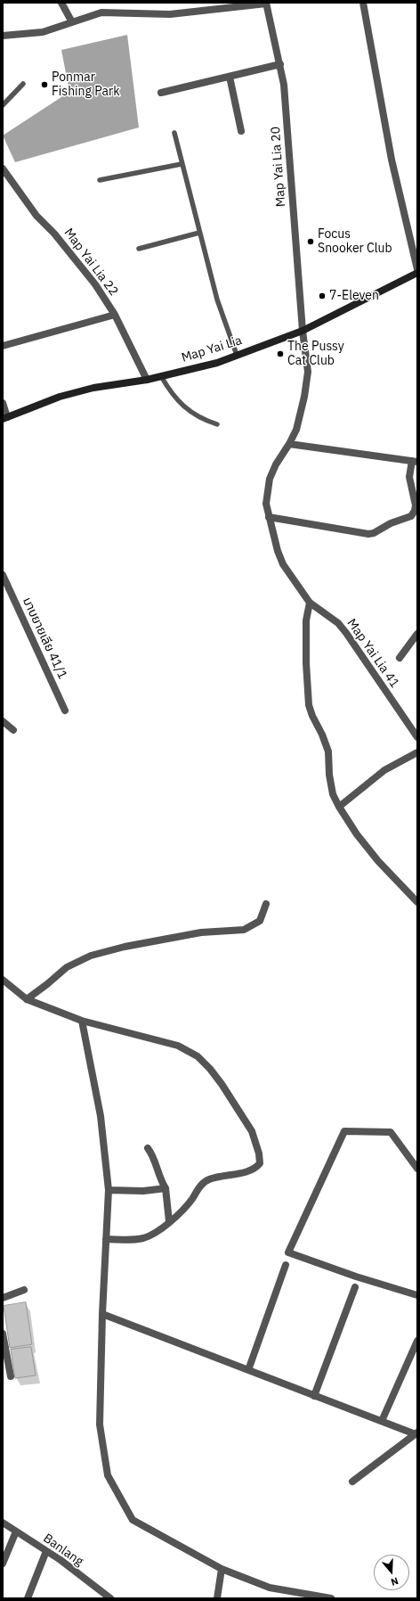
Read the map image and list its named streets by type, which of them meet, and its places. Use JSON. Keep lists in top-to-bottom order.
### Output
{
  "streets": {
    "street": [
      "Map Yai Lia 20",
      "Map Yai Lia 22",
      "Map Yai Lia",
      "มาบยายเลีย 41/1",
      "Map Yai Lia 41",
      "Banlang"
    ]
  },
  "crossings": [
    ["Map Yai Lia 20", "Map Yai Lia"],
    ["Map Yai Lia 20", "Map Yai Lia 41"],
    ["Map Yai Lia 22", "Map Yai Lia"],
    ["Map Yai Lia", "Map Yai Lia 41"]
  ],
  "places": [
    "Ponmar Fishing Park",
    "Focus Snooker Club",
    "7-Eleven",
    "The Pussy Cat Club"
  ],
  "north": "bottom"
}
